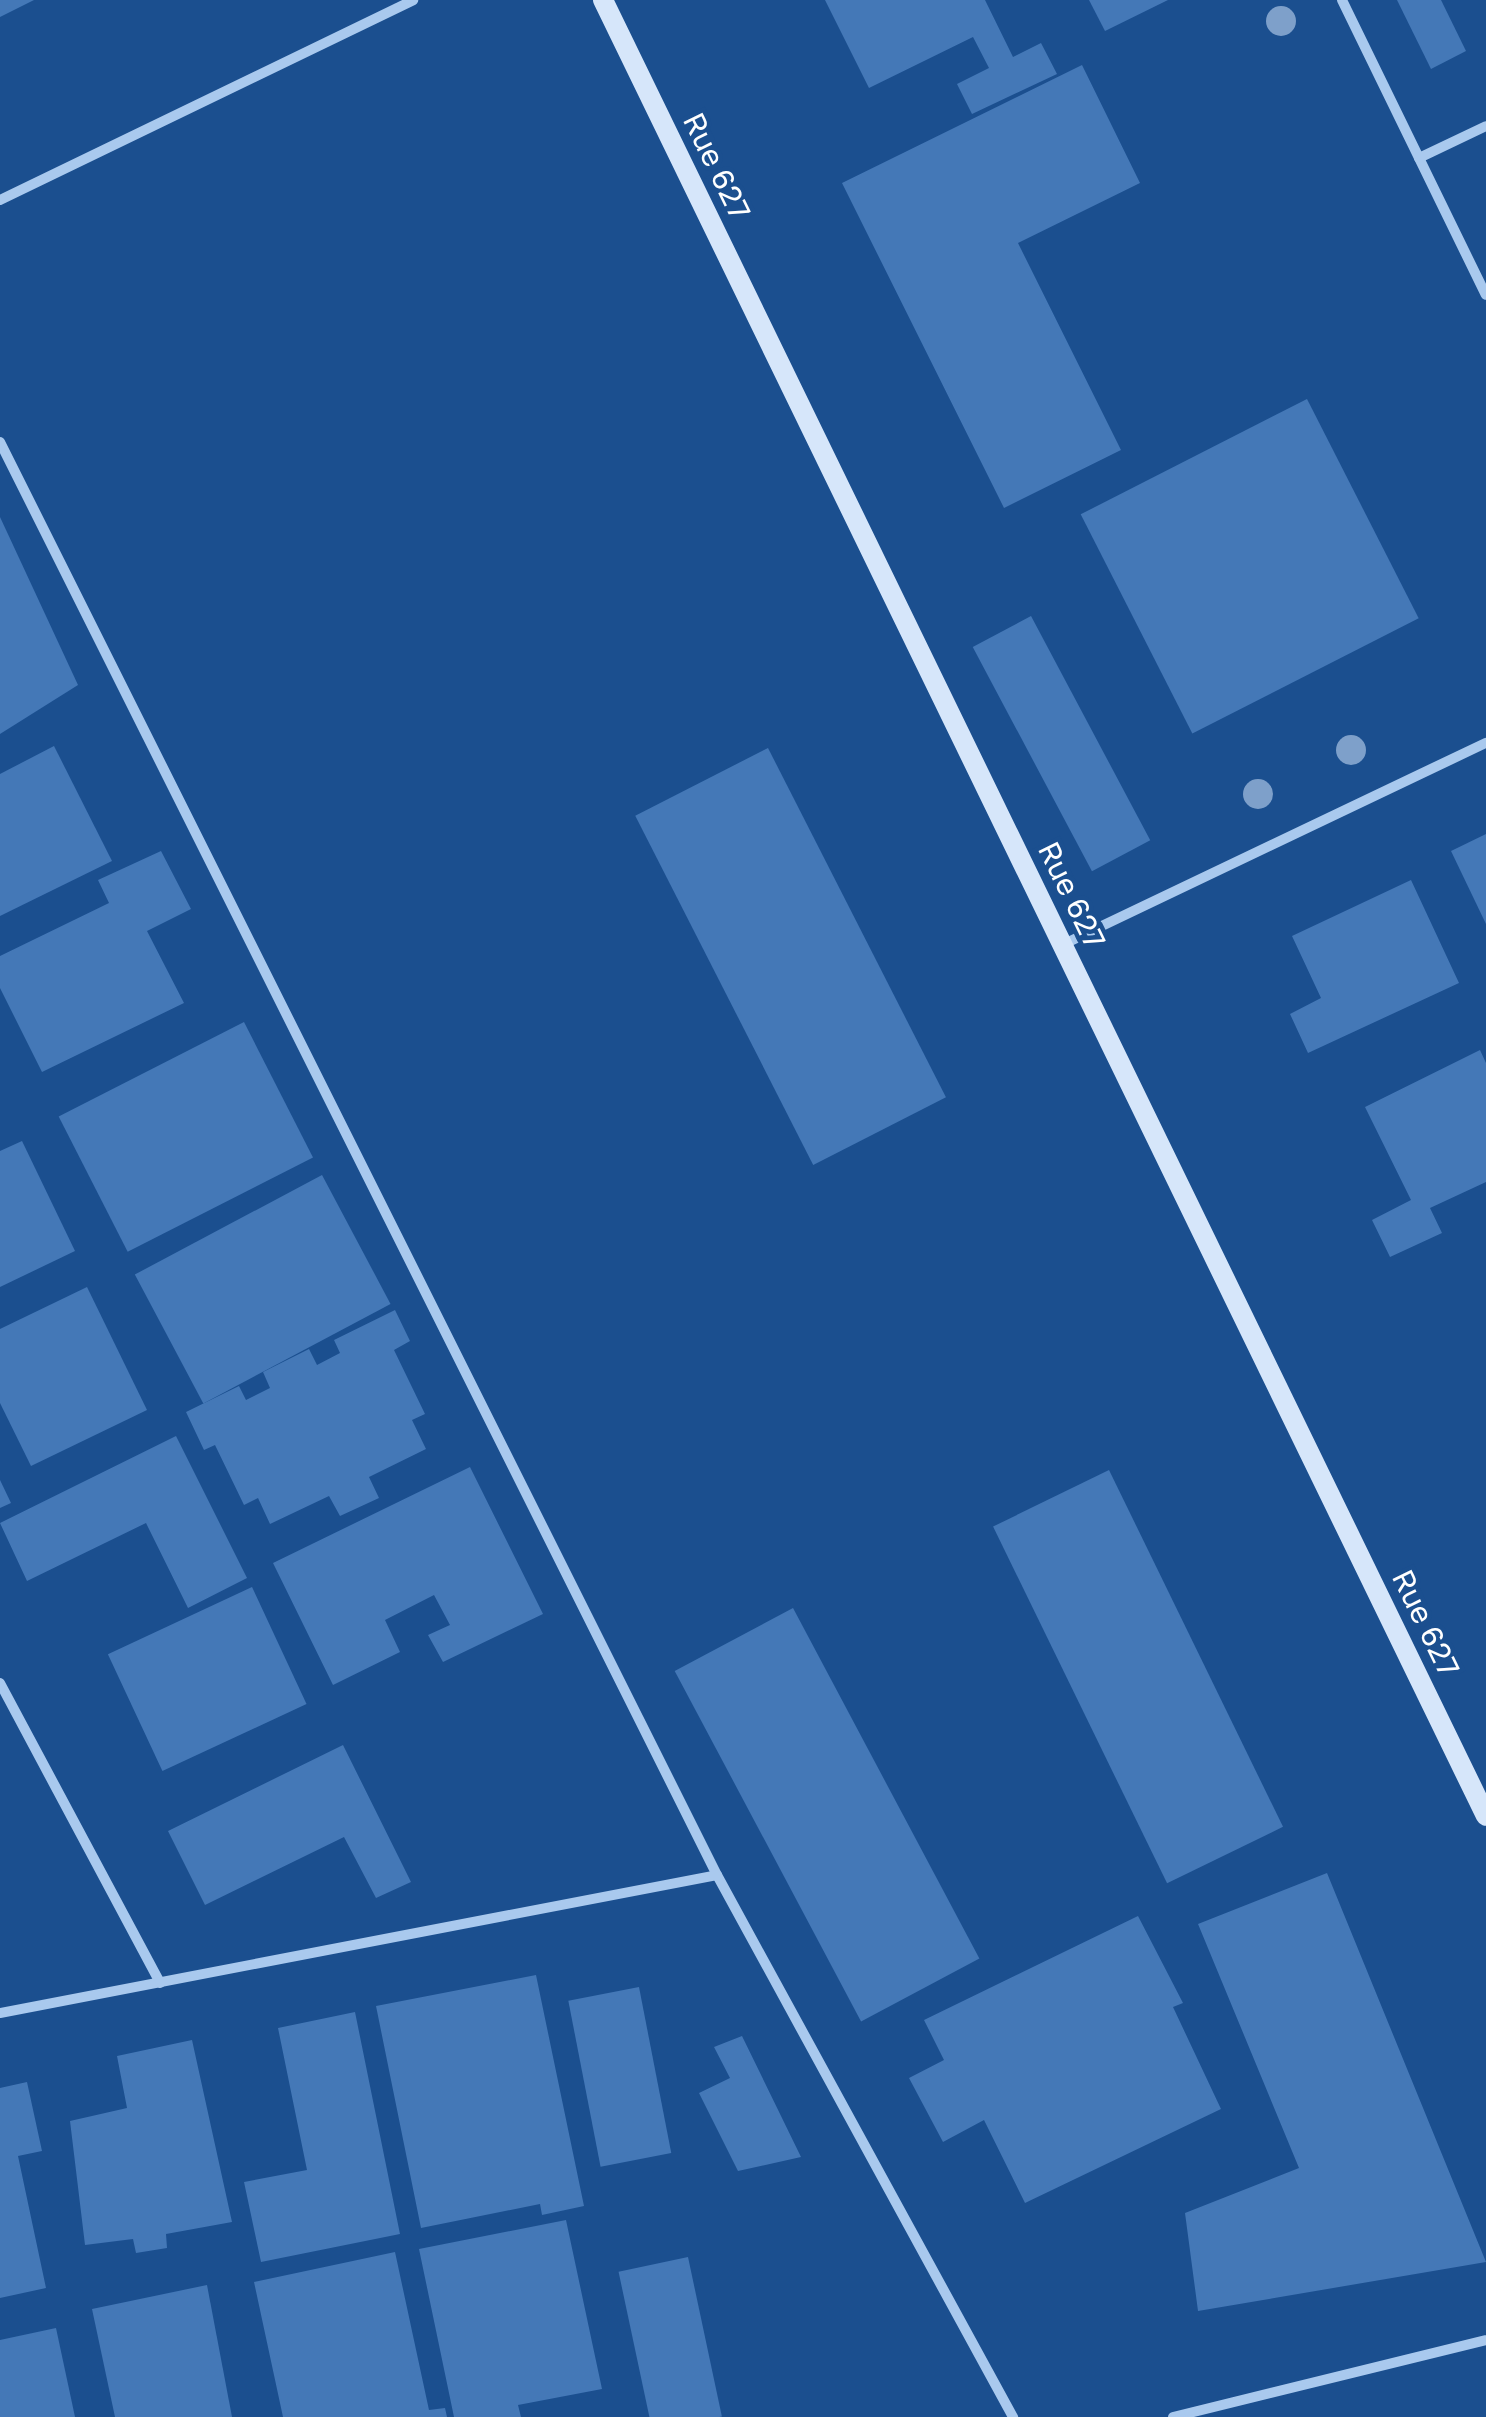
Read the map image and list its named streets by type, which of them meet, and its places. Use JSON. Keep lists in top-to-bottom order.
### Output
{
  "streets": {
    "street": ["Rue 627"]
  }
}
